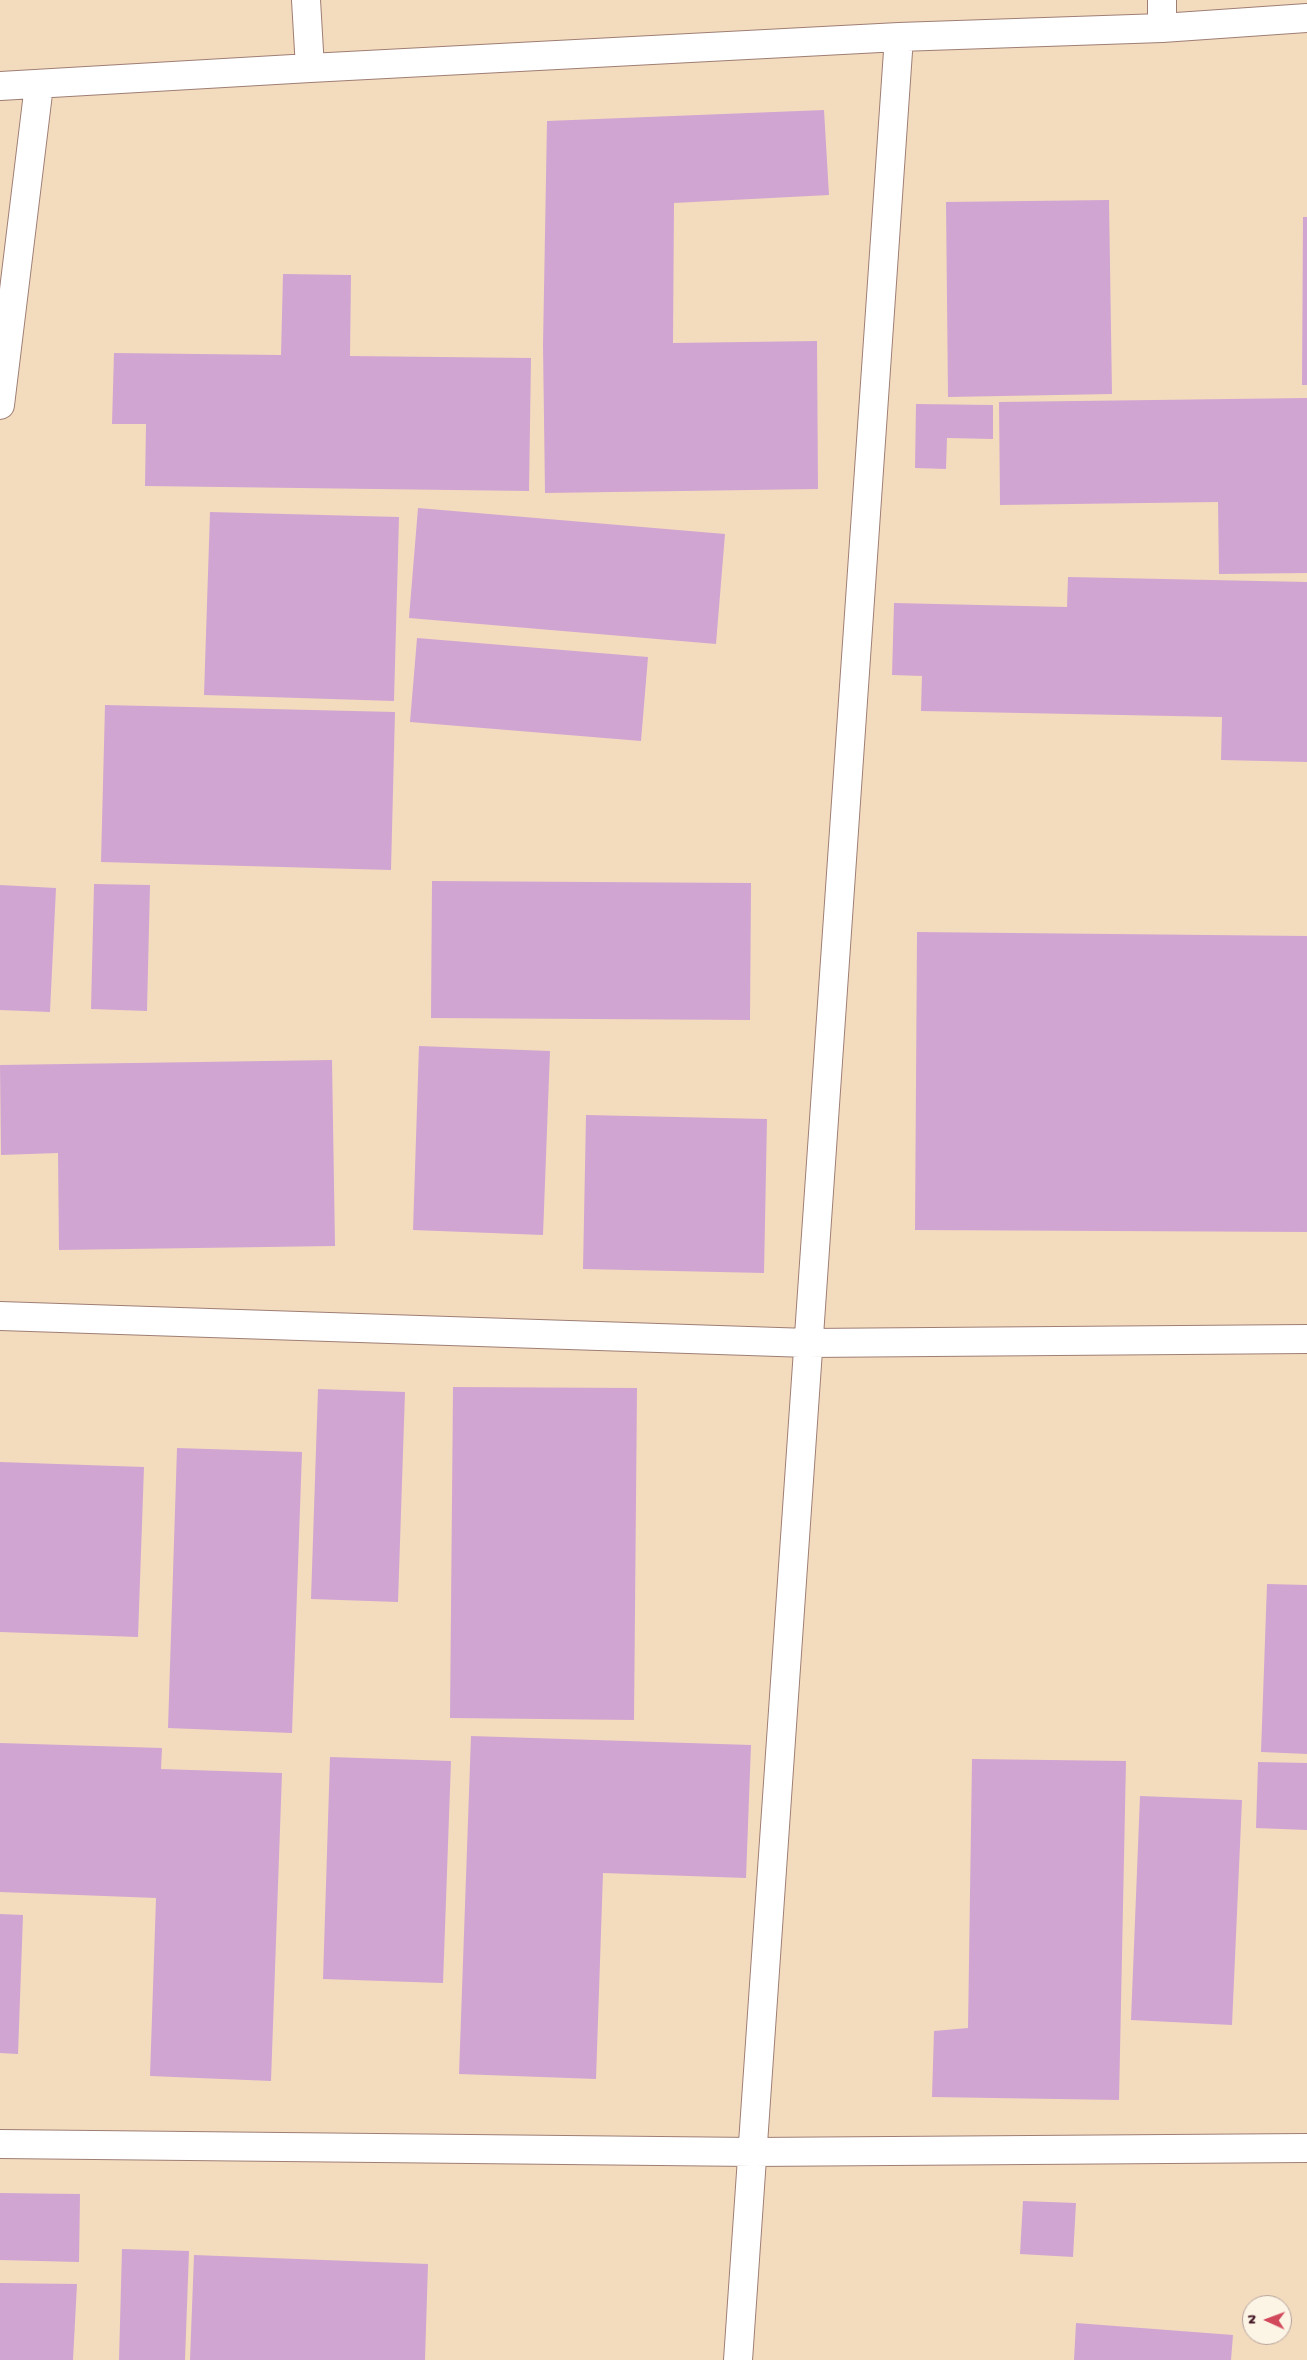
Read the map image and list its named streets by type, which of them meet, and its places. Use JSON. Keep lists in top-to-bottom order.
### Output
{
  "north": "left"
}
